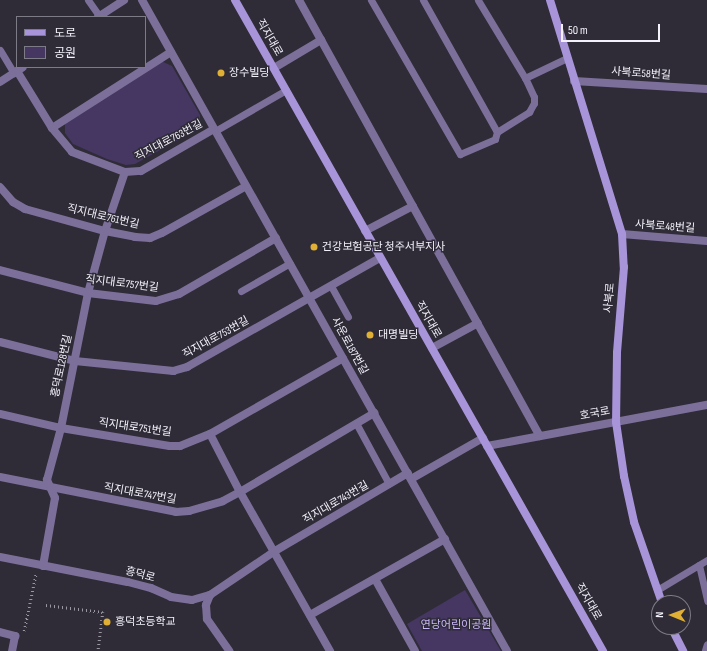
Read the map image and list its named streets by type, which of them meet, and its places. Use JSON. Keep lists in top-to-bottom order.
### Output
{
  "streets": {
    "street": [
      "직지대로",
      "사북로58번길",
      "직지대로763번길",
      "직지대로761번길",
      "사북로48번길",
      "직지대로757번길",
      "사북로",
      "직지대로753번길",
      "사운로187번길",
      "흥덕로128번길",
      "호국로",
      "직지대로751번길",
      "직지대로747번길",
      "직지대로743번길",
      "흥덕로"
    ]
  },
  "crossings": [
    ["직지대로", "직지대로763번길"],
    ["직지대로", "직지대로753번길"],
    ["직지대로", "호국로"],
    ["직지대로", "직지대로743번길"],
    ["사북로58번길", "사북로"],
    ["직지대로763번길", "사운로187번길"],
    ["직지대로763번길", "흥덕로128번길"],
    ["직지대로761번길", "사운로187번길"],
    ["직지대로761번길", "흥덕로128번길"],
    ["사북로48번길", "사북로"],
    ["직지대로757번길", "사운로187번길"],
    ["직지대로757번길", "흥덕로128번길"],
    ["사북로", "호국로"],
    ["직지대로753번길", "사운로187번길"],
    ["직지대로753번길", "흥덕로128번길"],
    ["사운로187번길", "직지대로751번길"],
    ["사운로187번길", "직지대로747번길"],
    ["사운로187번길", "직지대로743번길"],
    ["흥덕로128번길", "직지대로751번길"],
    ["흥덕로128번길", "직지대로747번길"],
    ["흥덕로128번길", "흥덕로"],
    ["호국로", "직지대로743번길"],
    ["직지대로743번길", "흥덕로"]
  ],
  "parks": ["연당어린이공원"],
  "places": [
    "장수빌딩",
    "건강보험공단 청주서부지사",
    "대명빌딩",
    "흥덕초등학교"
  ],
  "legend": ["도로", "공원"],
  "scale_bar": "50 m",
  "north": "left"
}
